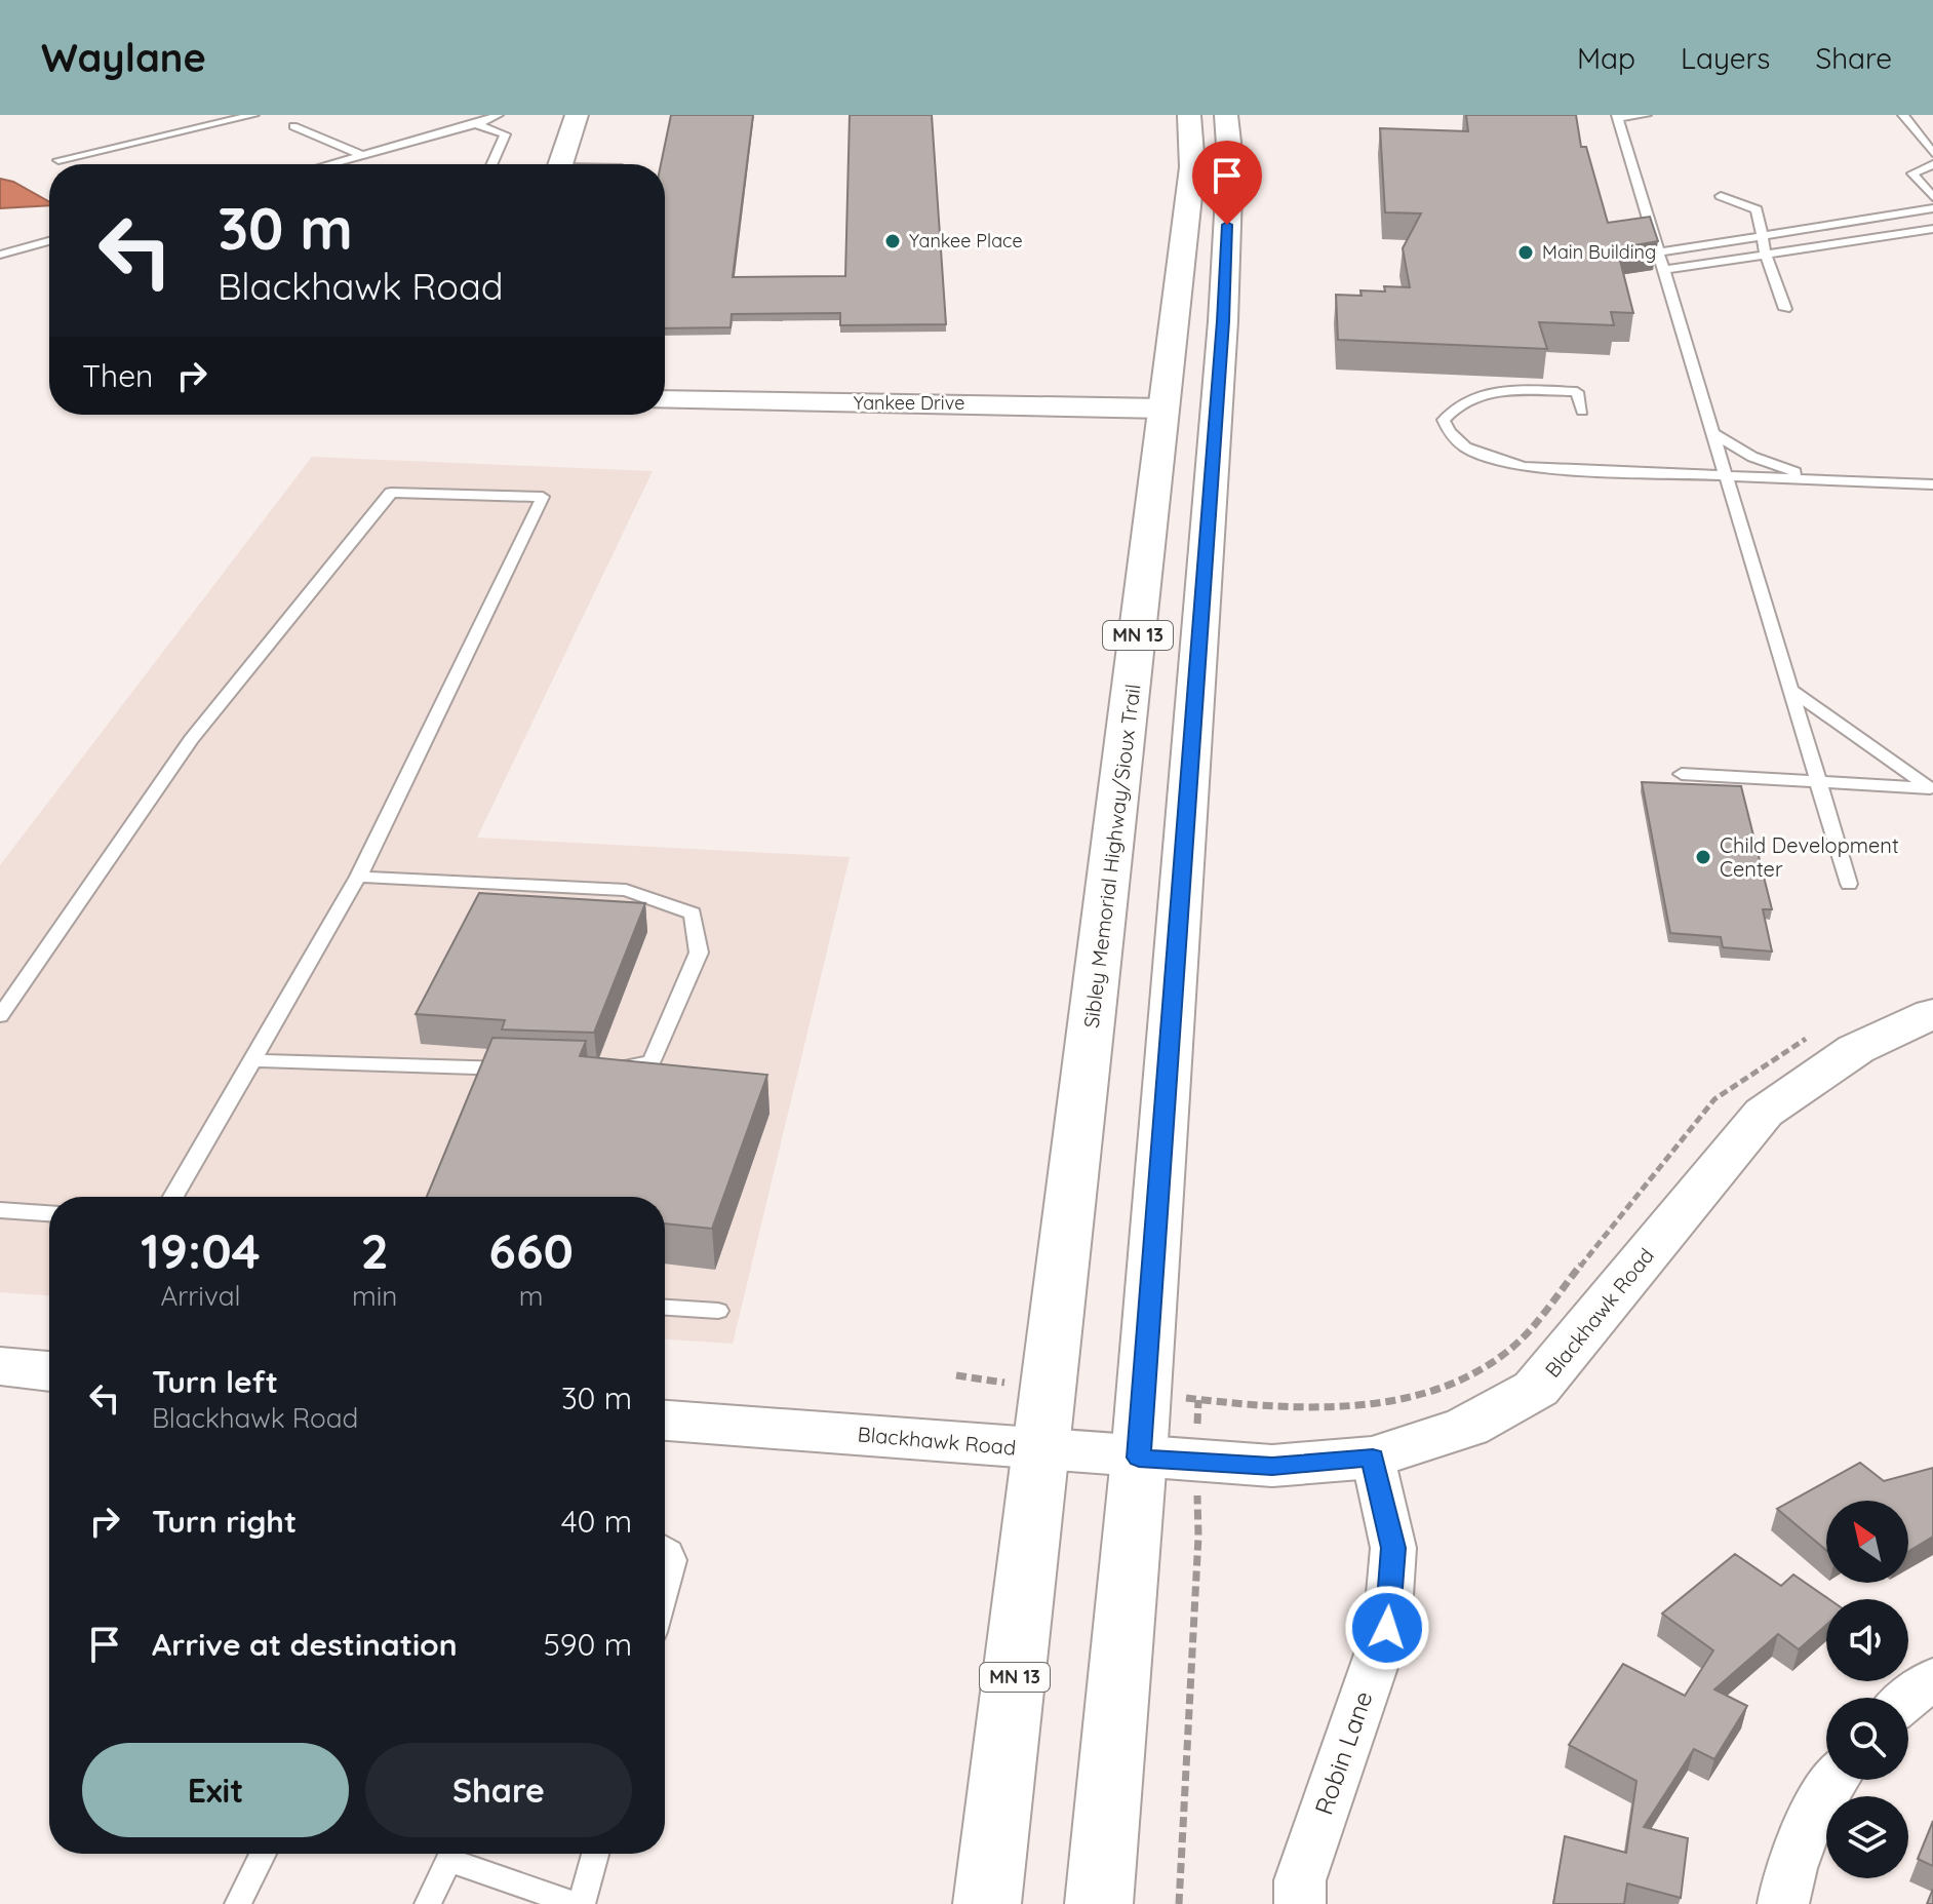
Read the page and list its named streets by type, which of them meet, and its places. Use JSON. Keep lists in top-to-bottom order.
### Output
{
  "streets": {
    "main road": [
      "Yankee Drive",
      "MN 13",
      "Sibley Memorial Highway/Sioux Trail",
      "Blackhawk Road"
    ],
    "street": ["Robin Lane"]
  },
  "crossings": [
    ["Yankee Drive", "Sibley Memorial Highway/Sioux Trail"],
    ["MN 13", "Sibley Memorial Highway/Sioux Trail"],
    ["MN 13", "Blackhawk Road"],
    ["Sibley Memorial Highway/Sioux Trail", "Blackhawk Road"],
    ["Blackhawk Road", "Robin Lane"]
  ],
  "places": ["Yankee Place", "Main Building", "Child Development Center"],
  "north": "top left",
  "page": {
    "header": "Waylane",
    "nav": ["Map", "Layers", "Share"],
    "turn": ["30 m", "Blackhawk Road"],
    "then": "Then",
    "eta": [
      "19:04",
      "Arrival",
      "2",
      "min",
      "660",
      "m"
    ],
    "list": [
      {
        "name": "Turn left",
        "note": "Blackhawk Road",
        "value": "30 m"
      },
      {
        "name": "Turn right",
        "value": "40 m"
      },
      {
        "name": "Arrive at destination",
        "value": "590 m"
      }
    ],
    "buttons": ["Exit", "Share"]
  }
}
